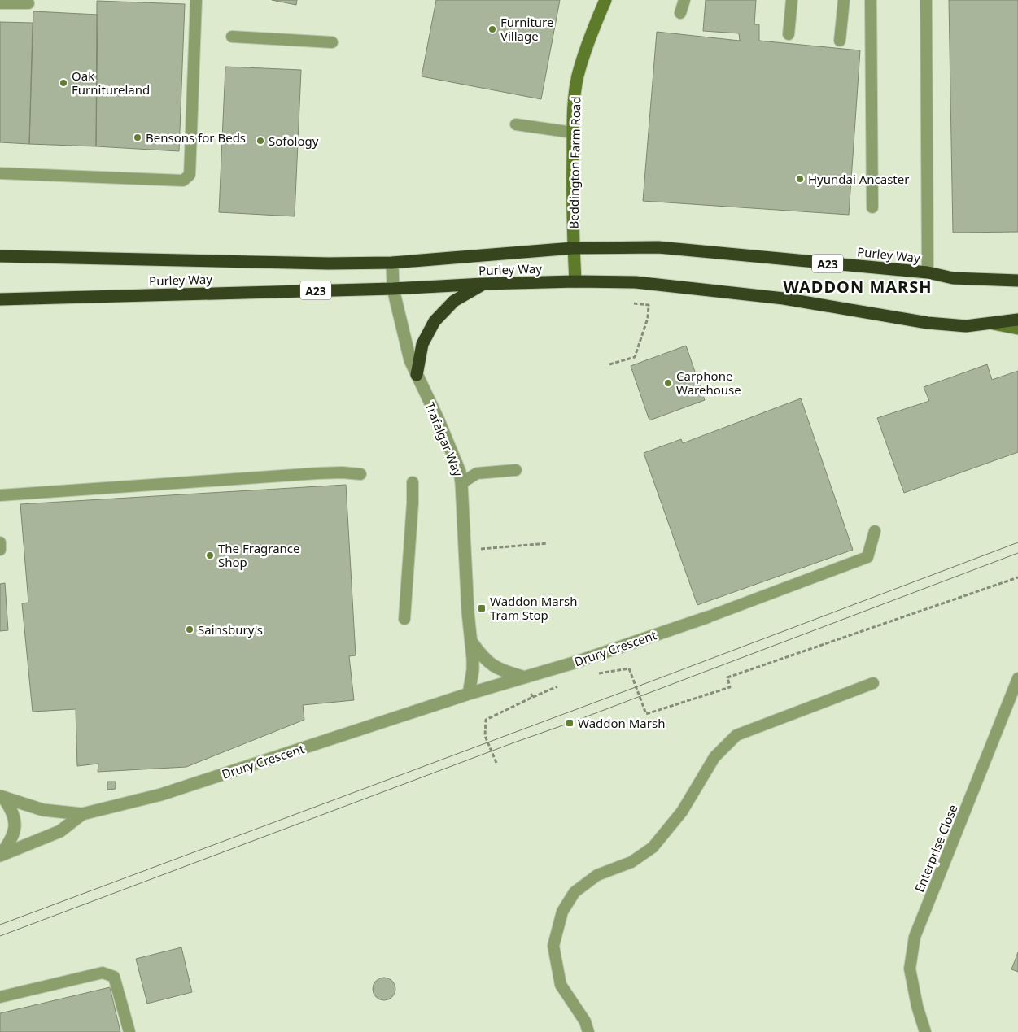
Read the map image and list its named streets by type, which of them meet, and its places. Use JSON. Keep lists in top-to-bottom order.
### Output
{
  "streets": {
    "highway": ["Purley Way", "A23"],
    "street": ["Beddington Farm Road", "Trafalgar Way", "Drury Crescent"],
    "lane": ["Enterprise Close"]
  },
  "crossings": [
    ["Beddington Farm Road", "Purley Way"],
    ["Purley Way", "Trafalgar Way"],
    ["Trafalgar Way", "Drury Crescent"]
  ],
  "districts": ["WADDON MARSH"],
  "places": {
    "other": [
      "Furniture Village",
      "Oak Furnitureland",
      "Bensons for Beds",
      "Sofology",
      "Hyundai Ancaster",
      "Carphone Warehouse",
      "The Fragrance Shop",
      "Sainsbury's"
    ],
    "transit": ["Waddon Marsh Tram Stop", "Waddon Marsh"]
  }
}
